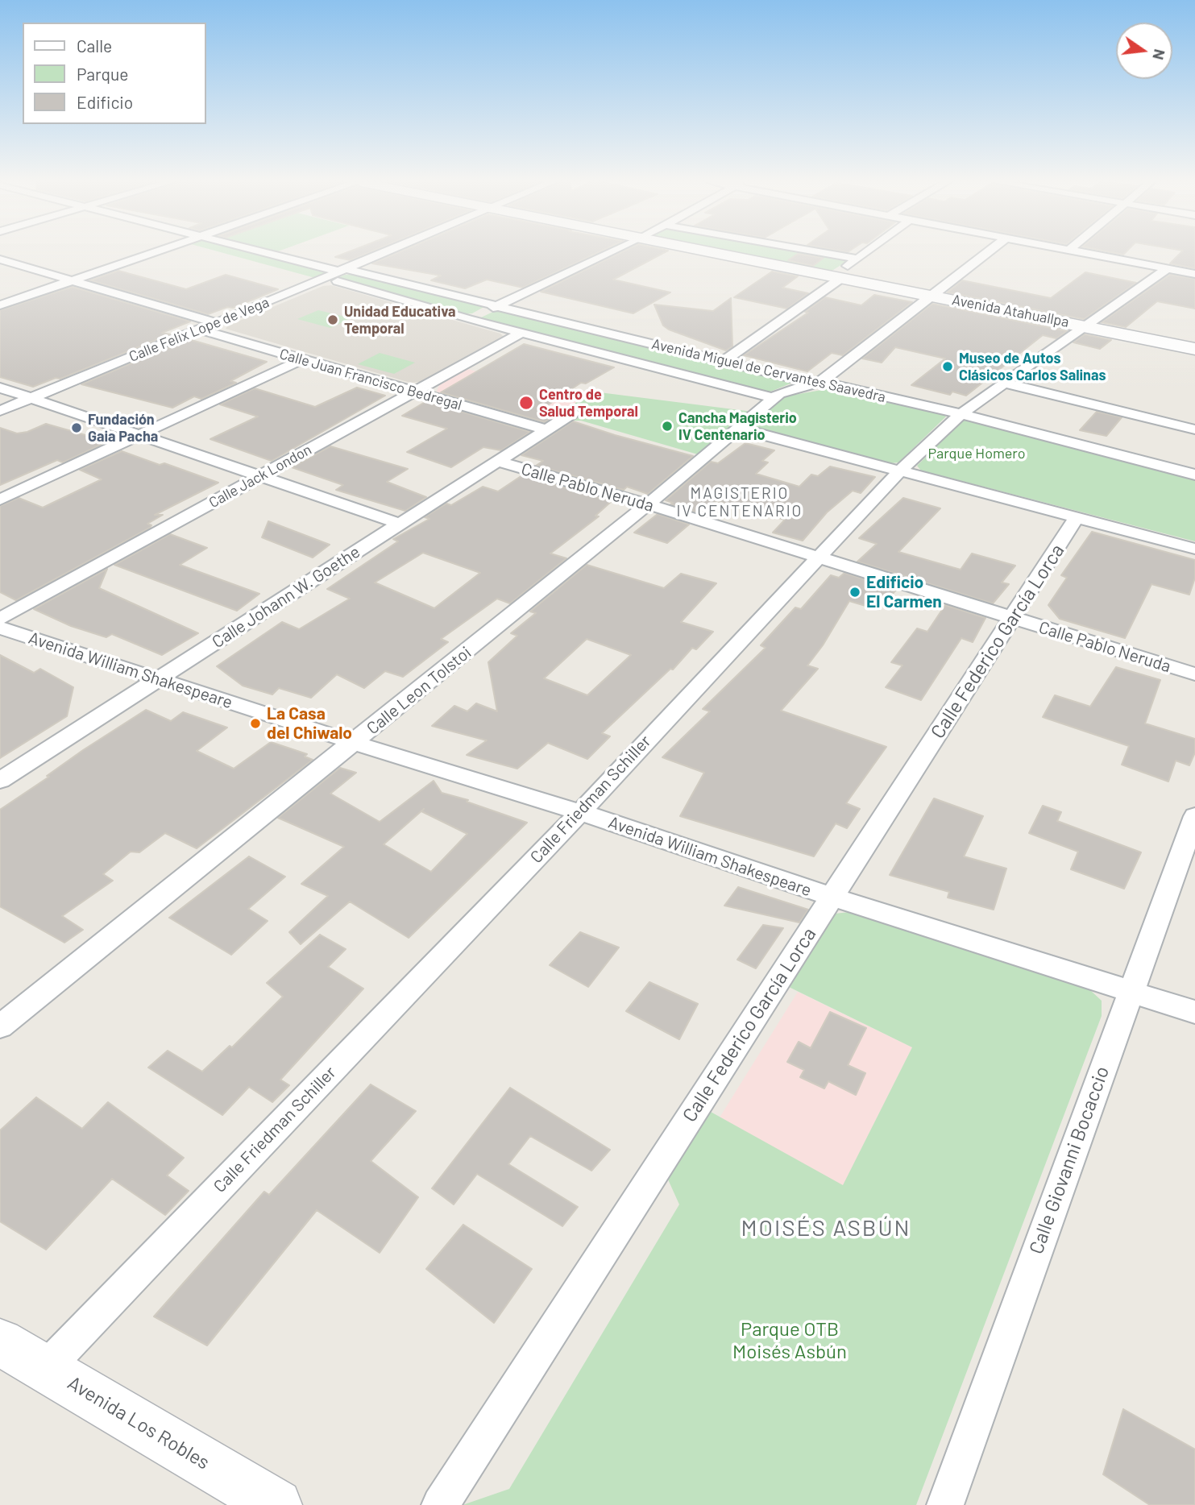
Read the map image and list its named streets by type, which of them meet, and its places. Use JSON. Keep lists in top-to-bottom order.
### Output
{
  "streets": {
    "main road": ["Avenida Atahuallpa", "Avenida Los Robles"],
    "street": [
      "Calle Felix Lope de Vega",
      "Avenida Miguel de Cervantes Saavedra",
      "Calle Juan Francisco Bedregal",
      "Calle Jack London",
      "Calle Pablo Neruda",
      "Calle Johann W. Goethe",
      "Calle Federico García Lorca",
      "Avenida William Shakespeare",
      "Calle Leon Tolstoi",
      "Calle Friedman Schiller",
      "Calle Giovanni Bocaccio"
    ]
  },
  "crossings": [
    ["Avenida Atahuallpa", "Calle Leon Tolstoi"],
    ["Avenida Atahuallpa", "Calle Friedman Schiller"],
    ["Calle Felix Lope de Vega", "Avenida Miguel de Cervantes Saavedra"],
    ["Calle Felix Lope de Vega", "Calle Juan Francisco Bedregal"],
    ["Avenida Miguel de Cervantes Saavedra", "Calle Jack London"],
    ["Avenida Miguel de Cervantes Saavedra", "Calle Leon Tolstoi"],
    ["Avenida Miguel de Cervantes Saavedra", "Calle Friedman Schiller"],
    ["Calle Juan Francisco Bedregal", "Calle Jack London"],
    ["Calle Juan Francisco Bedregal", "Calle Johann W. Goethe"],
    ["Calle Pablo Neruda", "Calle Johann W. Goethe"],
    ["Calle Pablo Neruda", "Calle Federico García Lorca"],
    ["Calle Pablo Neruda", "Calle Leon Tolstoi"],
    ["Calle Pablo Neruda", "Calle Friedman Schiller"],
    ["Calle Johann W. Goethe", "Avenida William Shakespeare"],
    ["Calle Federico García Lorca", "Avenida William Shakespeare"],
    ["Avenida William Shakespeare", "Calle Leon Tolstoi"],
    ["Avenida William Shakespeare", "Calle Friedman Schiller"],
    ["Avenida William Shakespeare", "Calle Giovanni Bocaccio"],
    ["Calle Friedman Schiller", "Avenida Los Robles"]
  ],
  "districts": ["MAGISTERIO IV CENTENARIO", "MOISÉS ASBÚN"],
  "parks": ["Parque Homero", "Parque OTB Moisés Asbún"],
  "places": [
    "Unidad Educativa Temporal",
    "Museo de Autos Clásicos Carlos Salinas",
    "Centro de Salud Temporal",
    "Cancha Magisterio IV Centenario",
    "Fundación Gaia Pacha",
    "Edificio El Carmen",
    "La Casa del Chiwalo"
  ],
  "legend": ["Calle", "Parque", "Edificio"],
  "north": "right"
}
